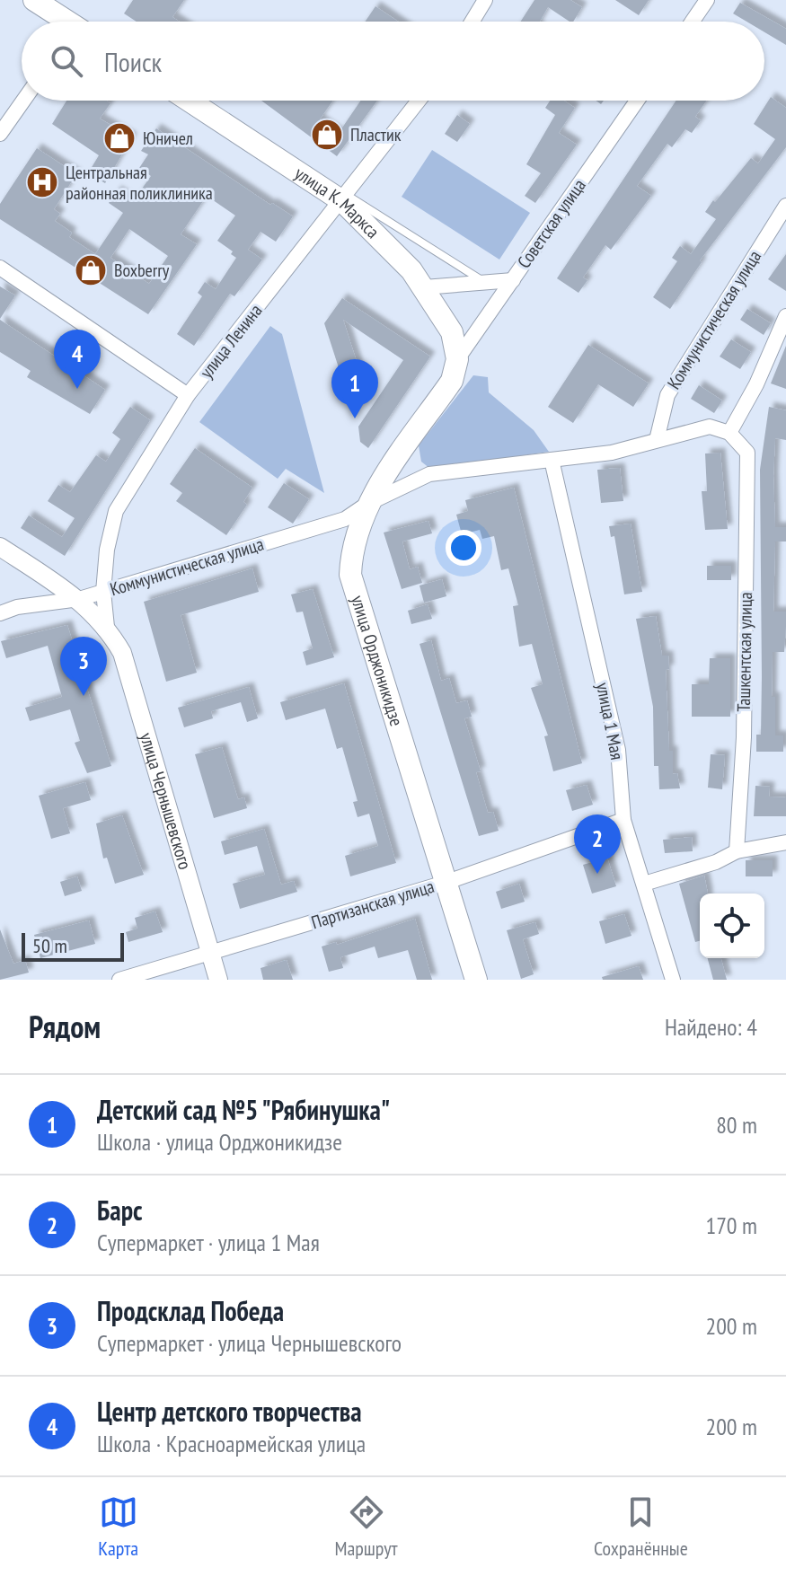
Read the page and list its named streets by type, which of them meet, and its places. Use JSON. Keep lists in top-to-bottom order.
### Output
{
  "streets": {
    "main road": ["улица К. Маркса", "улица Орджоникидзе"],
    "street": [
      "Советская улица",
      "Коммунистическая улица",
      "улица Ленина",
      "Ташкентская улица",
      "улица 1 Мая",
      "улица Чернышевского",
      "Партизанская улица"
    ]
  },
  "crossings": [
    ["улица К. Маркса", "Советская улица"],
    ["улица К. Маркса", "улица Ленина"],
    ["улица К. Маркса", "улица Орджоникидзе"],
    ["Советская улица", "улица Орджоникидзе"],
    ["Коммунистическая улица", "улица Ленина"],
    ["Коммунистическая улица", "Ташкентская улица"],
    ["Коммунистическая улица", "улица Орджоникидзе"],
    ["Коммунистическая улица", "улица 1 Мая"],
    ["Коммунистическая улица", "улица Чернышевского"],
    ["улица Ленина", "улица Чернышевского"],
    ["улица Орджоникидзе", "Партизанская улица"],
    ["улица 1 Мая", "Партизанская улица"],
    ["улица Чернышевского", "Партизанская улица"]
  ],
  "places": {
    "shop": ["Пластик", "Юничел", "Boxberry"],
    "hospital": ["Центральная районная поликлиника"]
  },
  "scale_bar": "50 m",
  "page": {
    "search": "Поиск",
    "pins": [
      "4",
      "1",
      "3",
      "2"
    ],
    "scale": "50 m",
    "heading": ["Рядом", "Найдено: 4"],
    "list": [
      {
        "mark": "1",
        "name": "Детский сад №5 \"Рябинушка\"",
        "note": "Школа · улица Орджоникидзе",
        "value": "80 m"
      },
      {
        "mark": "2",
        "name": "Барс",
        "note": "Супермаркет · улица 1 Мая",
        "value": "170 m"
      },
      {
        "mark": "3",
        "name": "Продсклад Победа",
        "note": "Супермаркет · улица Чернышевского",
        "value": "200 m"
      },
      {
        "mark": "4",
        "name": "Центр детского творчества",
        "note": "Школа · Красноармейская улица",
        "value": "200 m"
      }
    ],
    "nav": ["Карта", "Маршрут", "Сохранённые"]
  }
}
